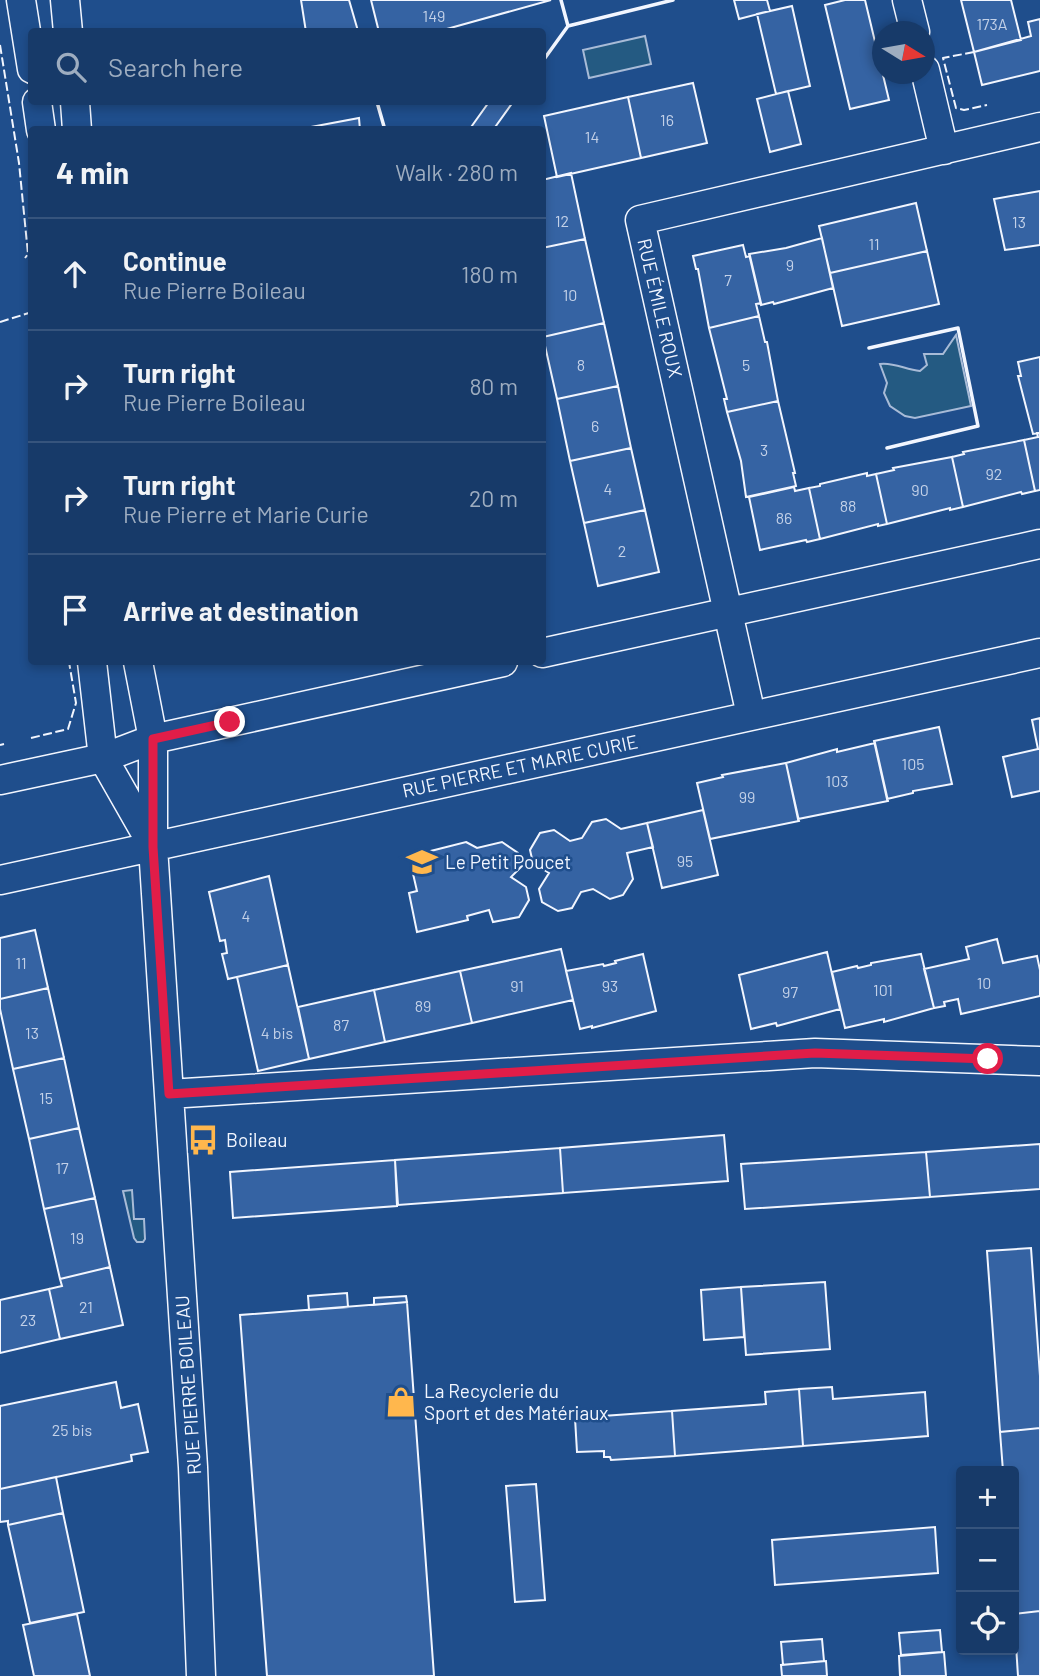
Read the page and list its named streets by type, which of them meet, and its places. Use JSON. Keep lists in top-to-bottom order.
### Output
{
  "streets": {
    "street": ["RUE ÉMILE ROUX", "RUE PIERRE ET MARIE CURIE", "RUE PIERRE BOILEAU"]
  },
  "crossings": [
    ["RUE ÉMILE ROUX", "RUE PIERRE ET MARIE CURIE"],
    ["RUE PIERRE ET MARIE CURIE", "RUE PIERRE BOILEAU"]
  ],
  "places": {
    "school or university": ["Le Petit Poucet"],
    "bus stop": ["Boileau"],
    "shop": ["La Recyclerie du Sport et des Matériaux"]
  },
  "house_numbers": [
    "149",
    "173A",
    "16",
    "14",
    "12",
    "13",
    "11",
    "9",
    "7",
    "10",
    "8",
    "5",
    "6",
    "3",
    "92",
    "4",
    "90",
    "88",
    "86",
    "2",
    "105",
    "103",
    "99",
    "95",
    "4",
    "11",
    "10",
    "91",
    "93",
    "101",
    "97",
    "89",
    "87",
    "13",
    "4 bis",
    "15",
    "17",
    "19",
    "21",
    "23",
    "25 bis"
  ],
  "north": "right",
  "page": {
    "search": "Search here",
    "heading": ["4 min", "Walk · 280 m"],
    "list": [
      ["Continue", "Rue Pierre Boileau", "180 m"],
      ["Turn right", "Rue Pierre Boileau", "80 m"],
      ["Turn right", "Rue Pierre et Marie Curie", "20 m"],
      "Arrive at destination"
    ],
    "map_buttons": ["+", "−"]
  }
}
